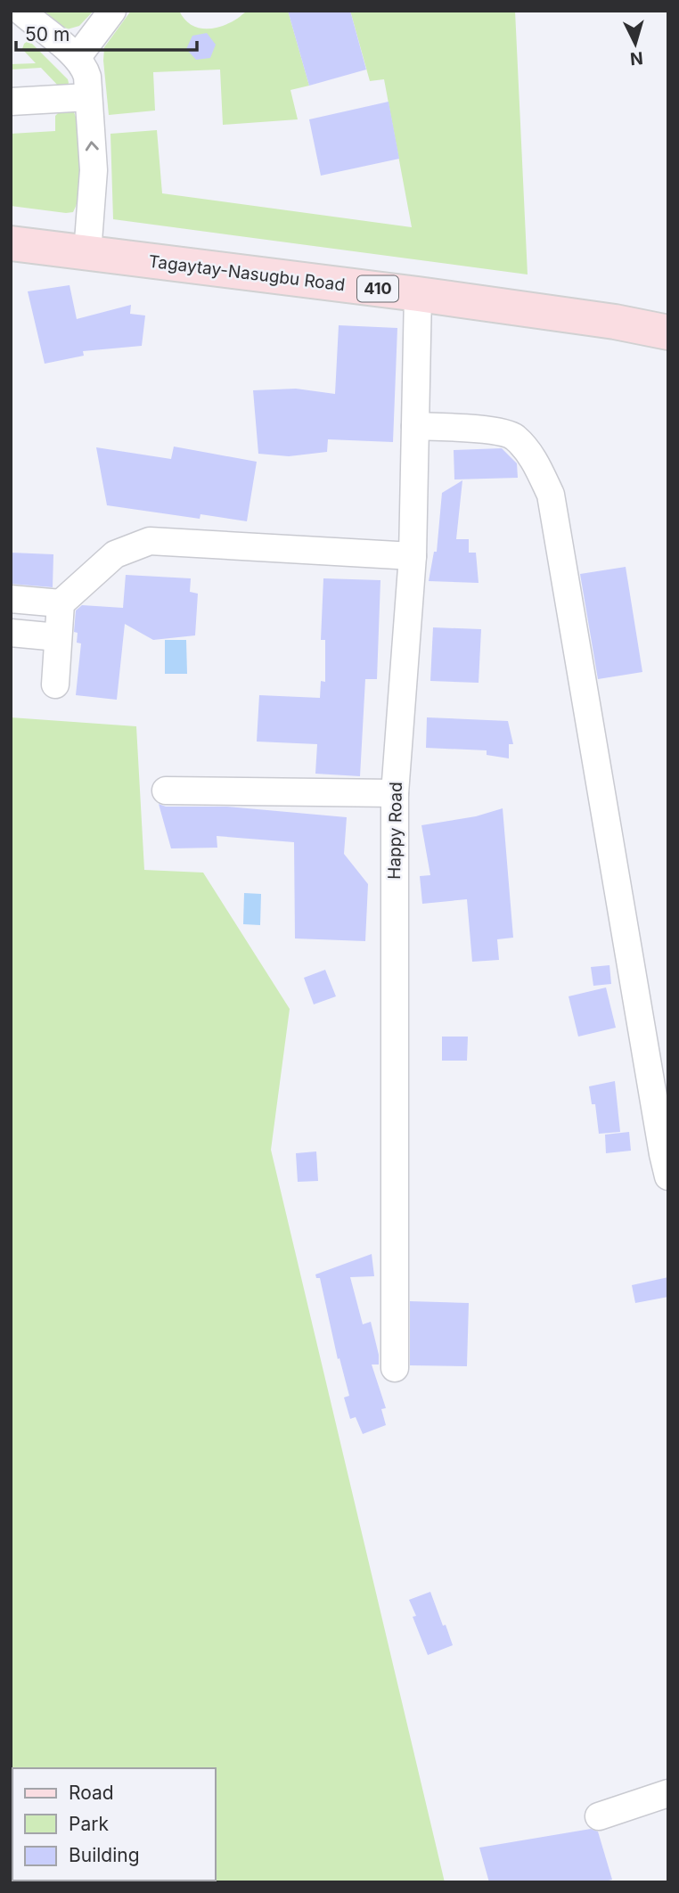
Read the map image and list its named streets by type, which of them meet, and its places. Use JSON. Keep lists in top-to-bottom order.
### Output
{
  "streets": {
    "main road": ["Tagaytay-Nasugbu Road", "410"],
    "street": ["Happy Road"]
  },
  "crossings": [
    ["Tagaytay-Nasugbu Road", "Happy Road"]
  ],
  "legend": ["Road", "Park", "Building"],
  "scale_bar": "50 m",
  "north": "bottom"
}
